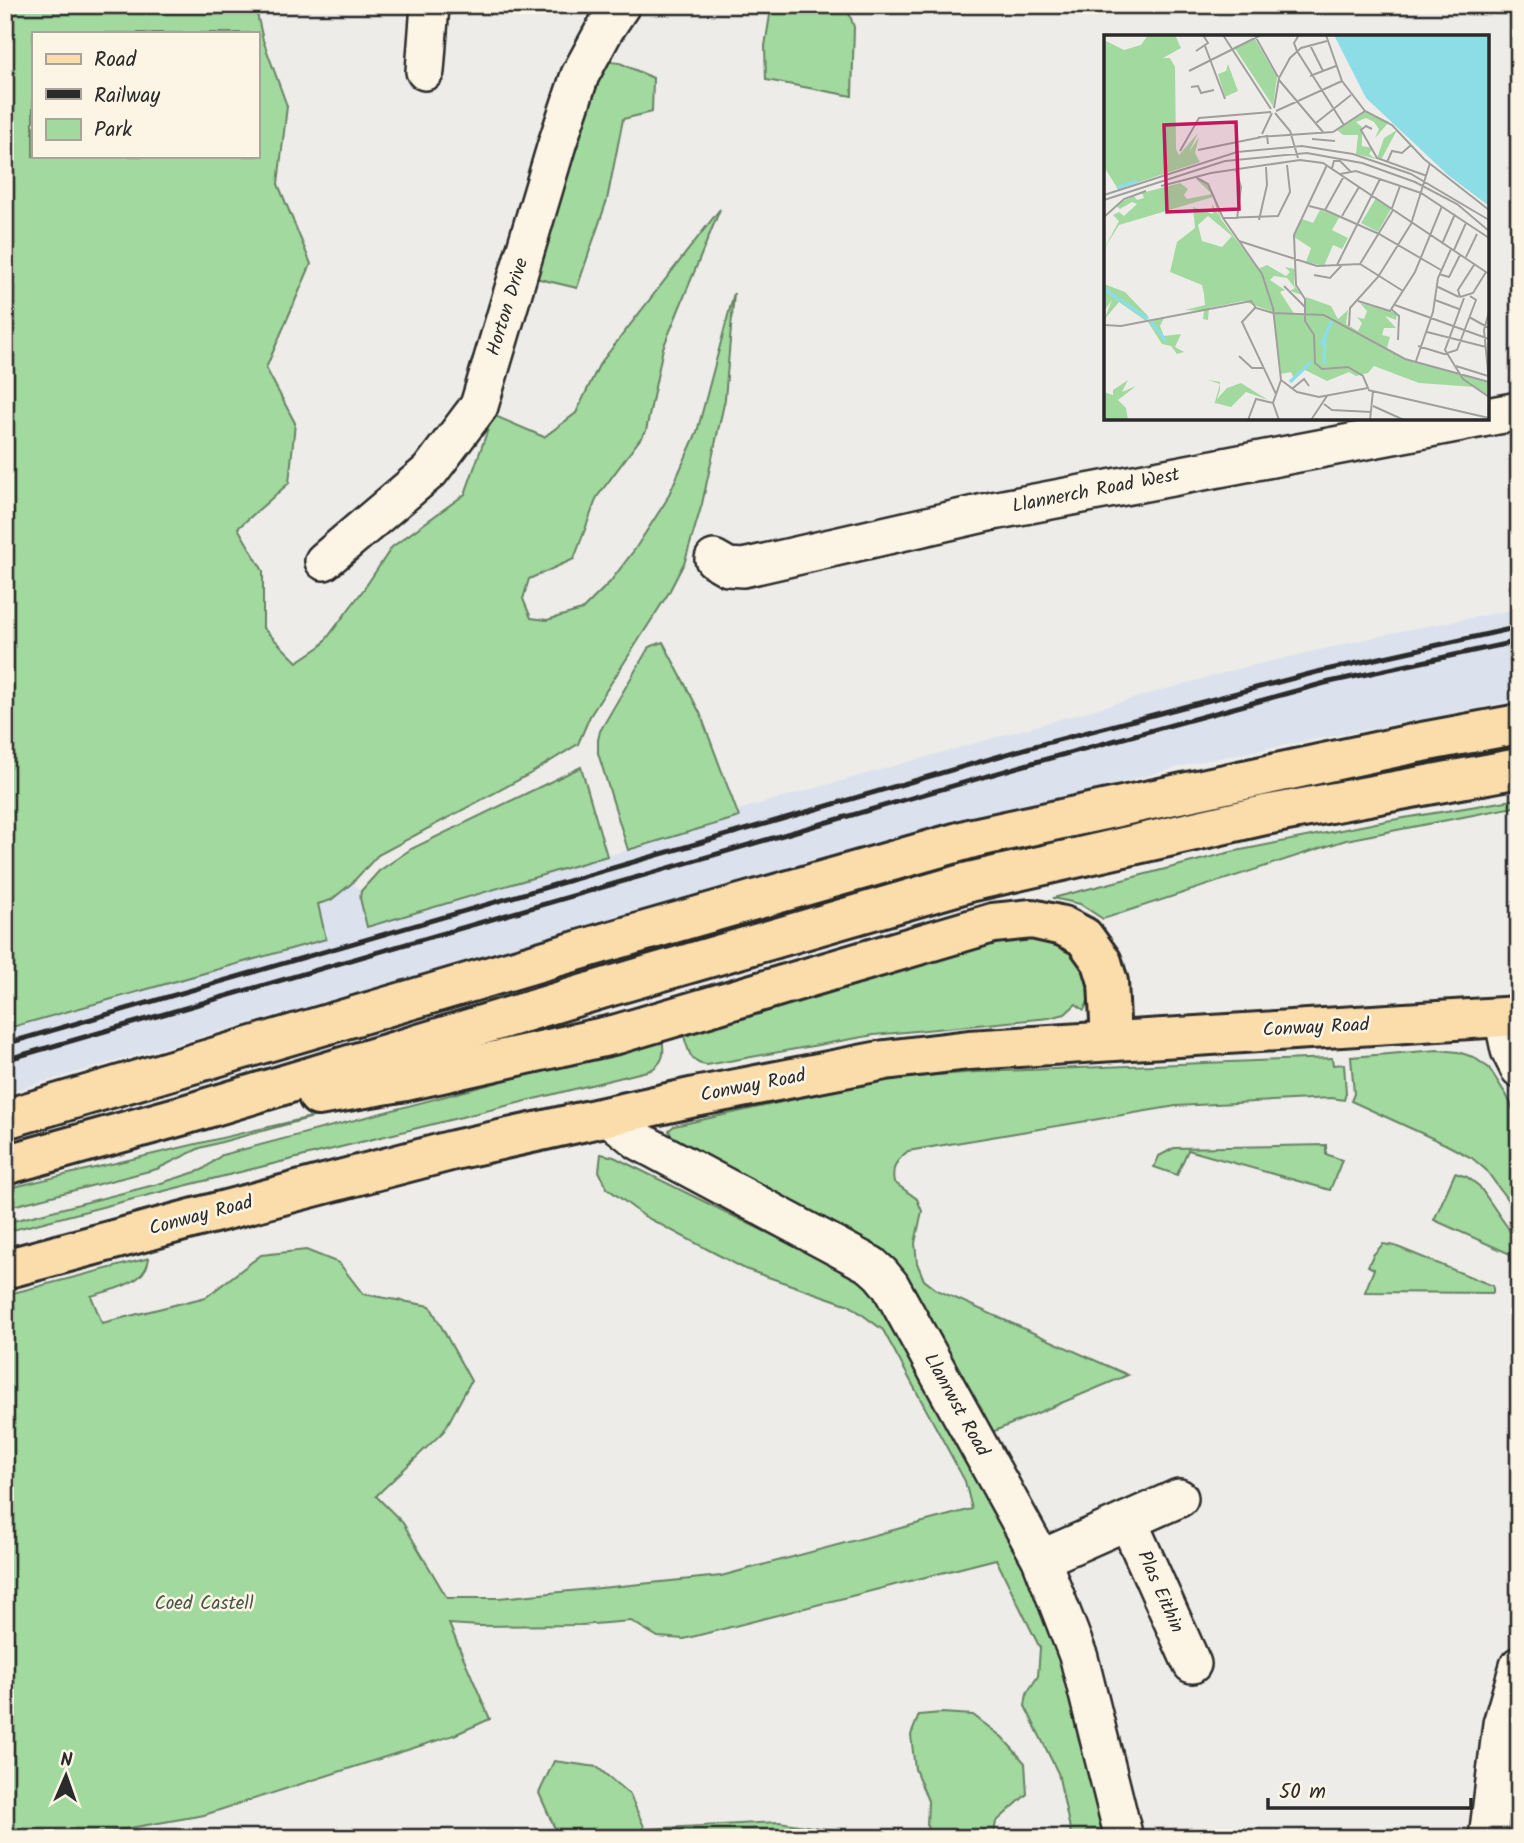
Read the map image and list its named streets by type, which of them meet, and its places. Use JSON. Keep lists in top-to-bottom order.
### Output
{
  "streets": {
    "main road": ["Conway Road"],
    "street": [
      "Horton Drive",
      "Llannerch Road West",
      "Llanrwst Road",
      "Plas Eithin"
    ]
  },
  "crossings": [
    ["Conway Road", "Llanrwst Road"]
  ],
  "parks": ["Coed Castell"],
  "legend": ["Road", "Railway", "Park"],
  "scale_bar": "50 m",
  "north": "top"
}
